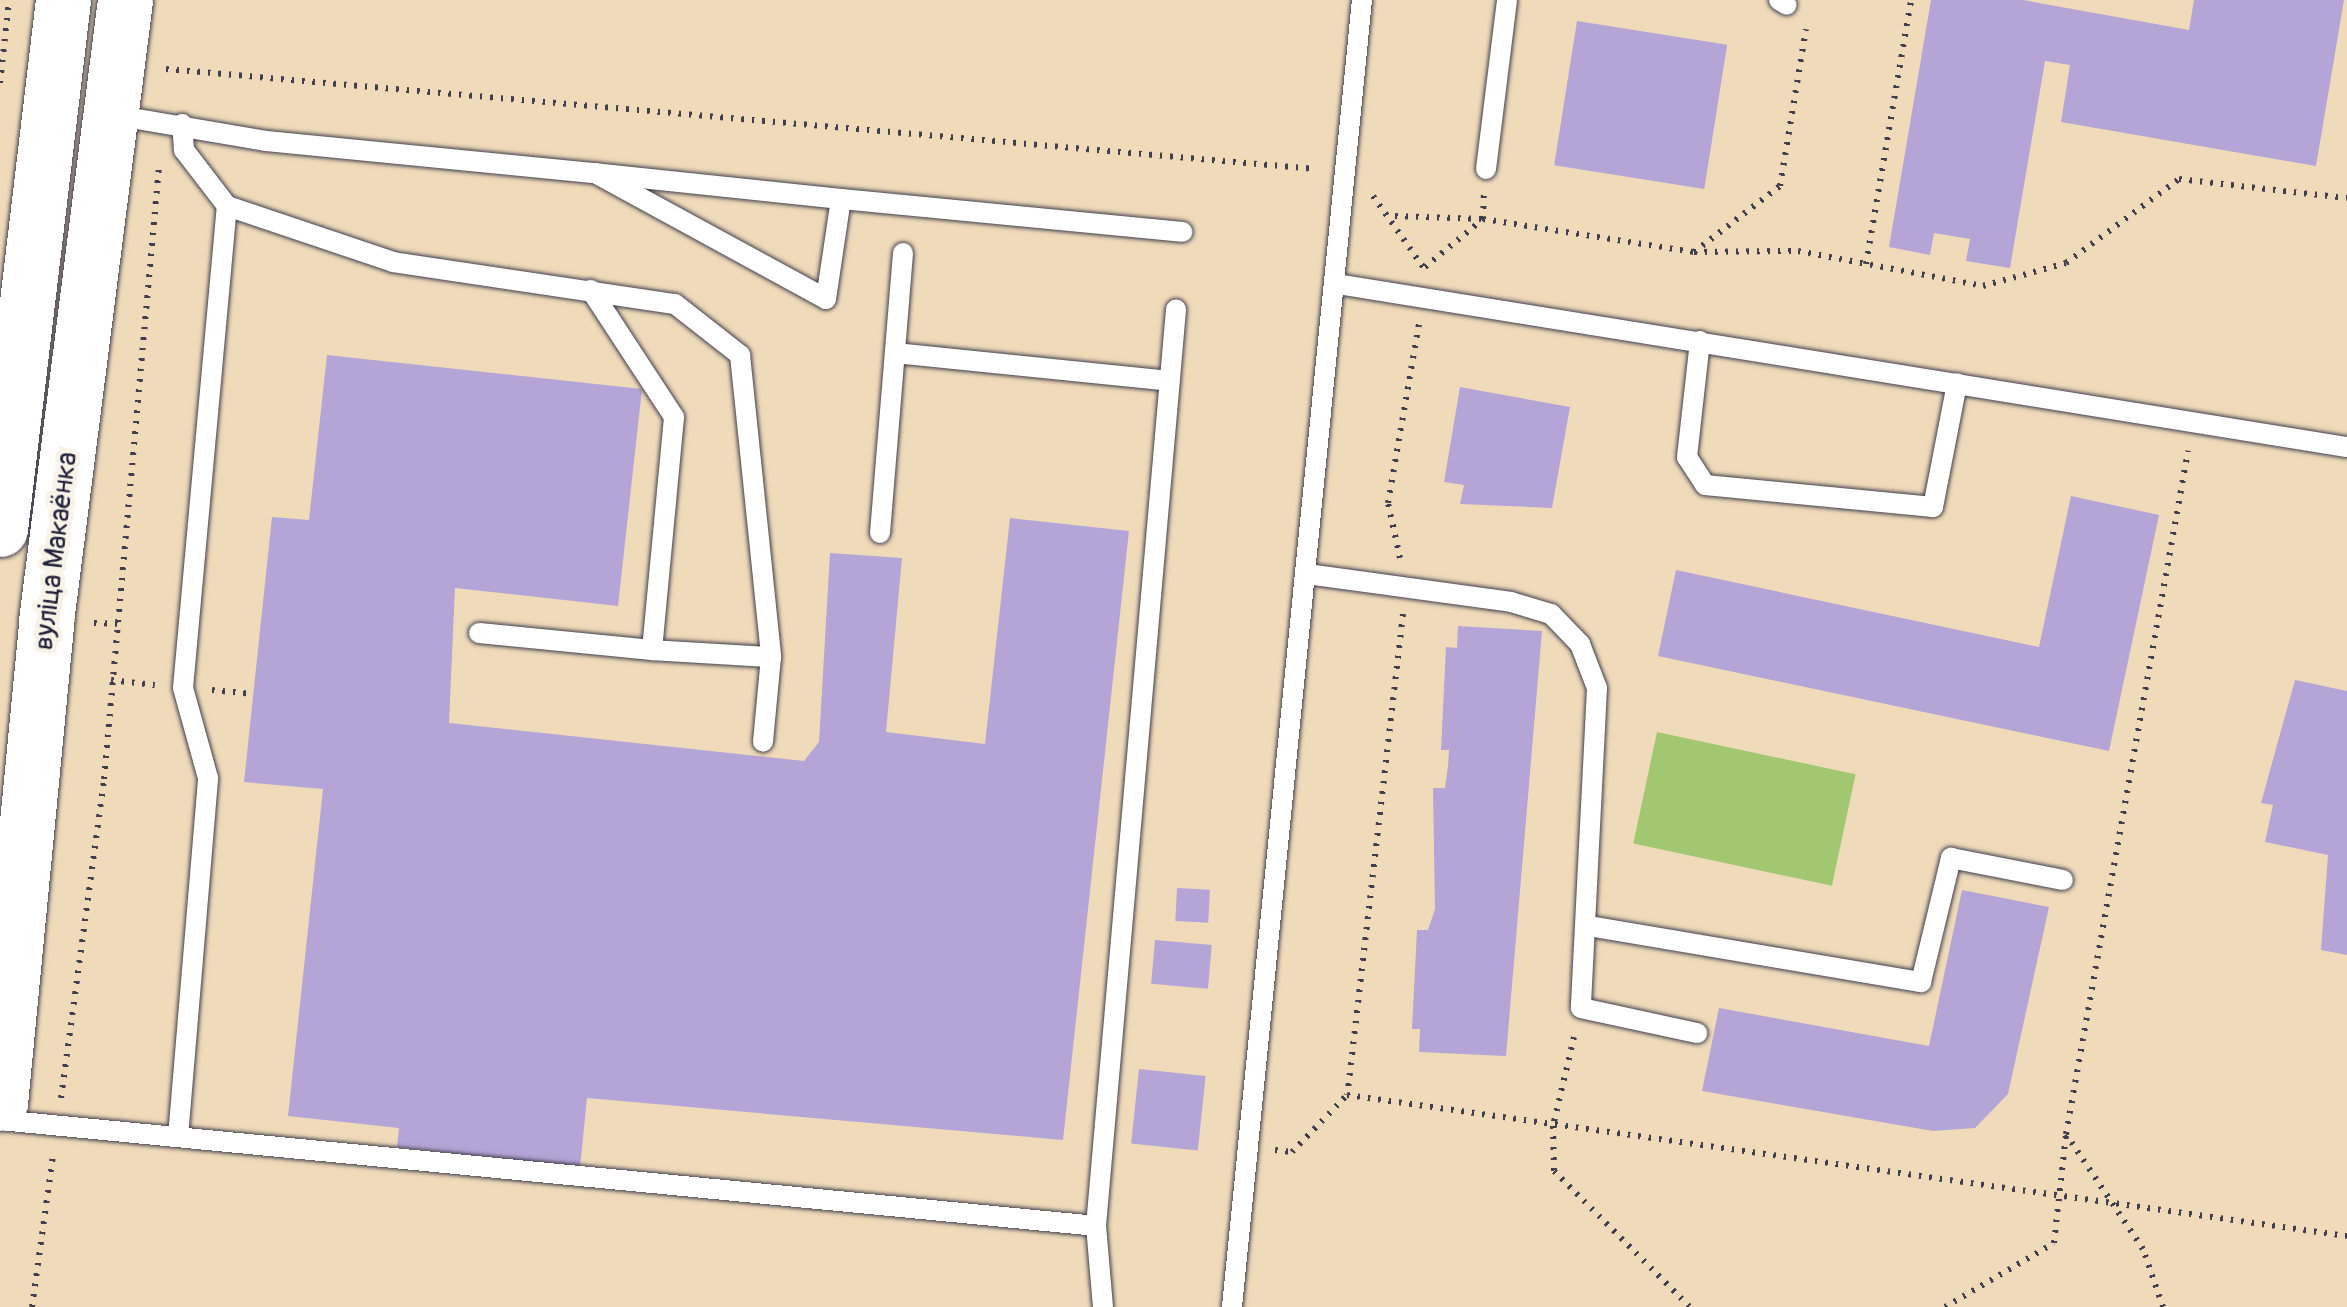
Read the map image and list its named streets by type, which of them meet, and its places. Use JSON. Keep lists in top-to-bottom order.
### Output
{
  "streets": {
    "street": ["вуліца Макаёнка"]
  }
}
